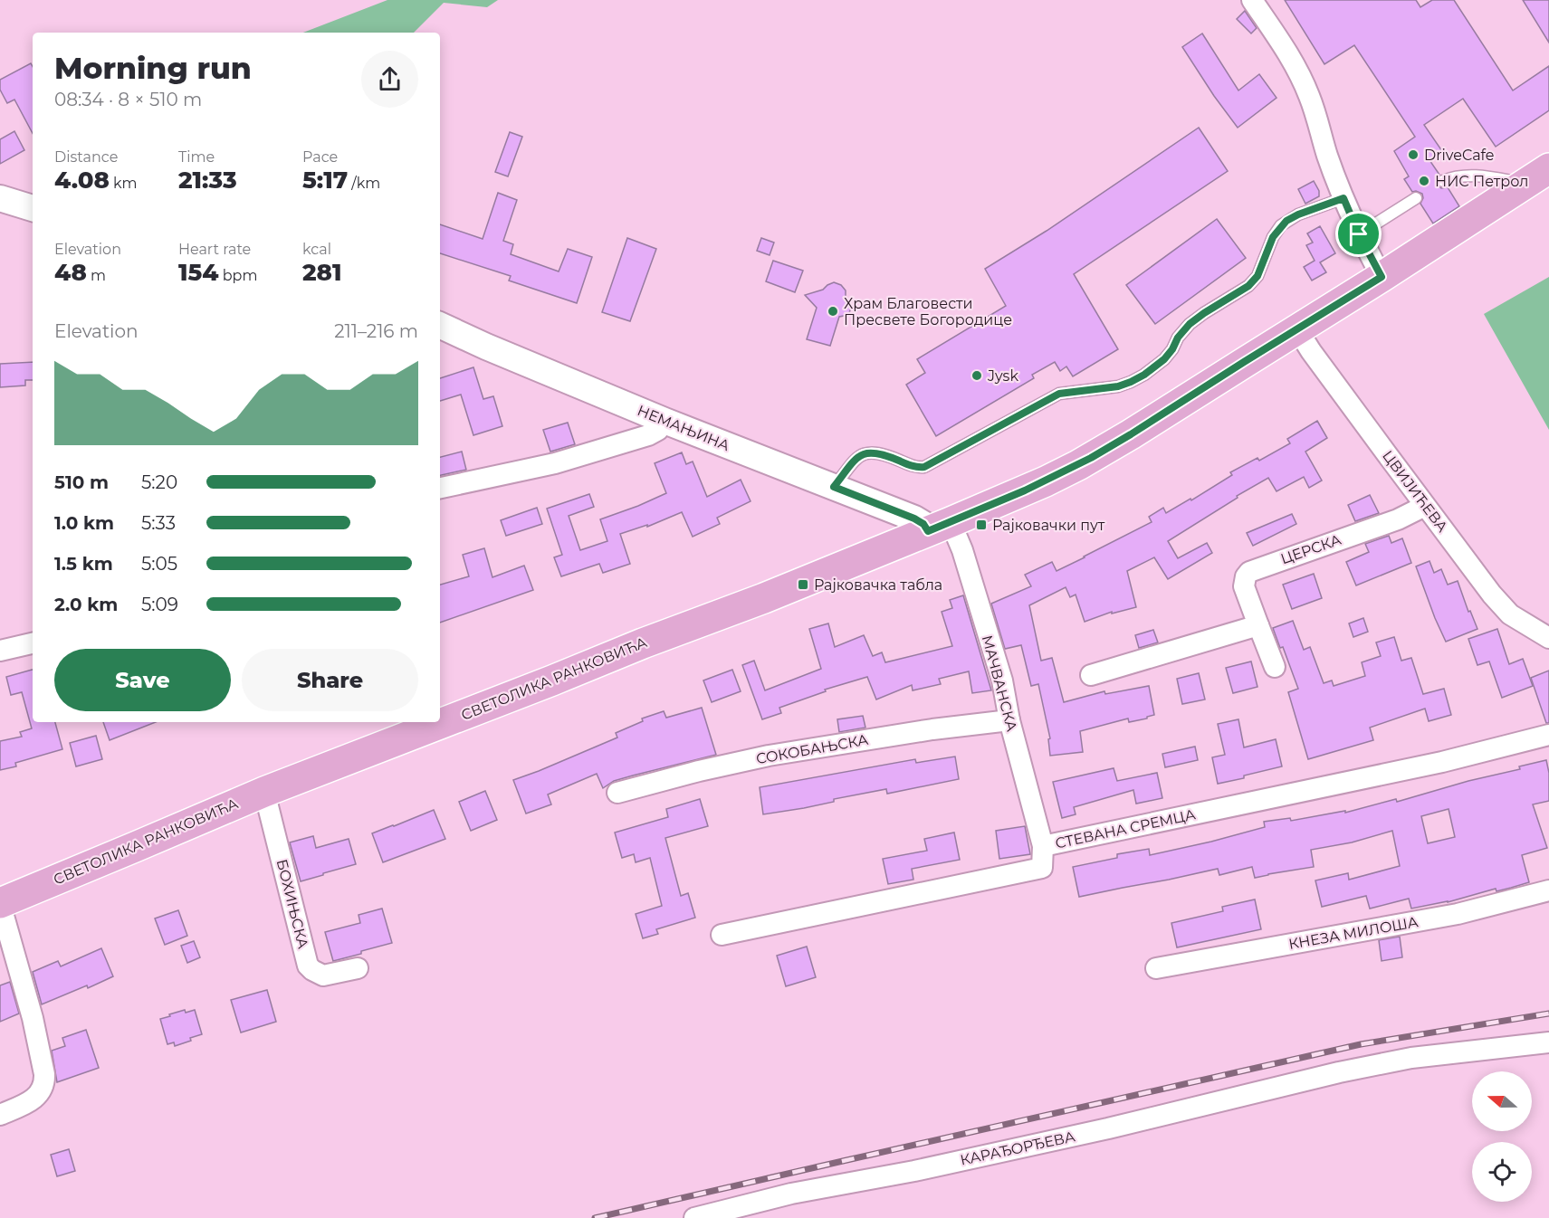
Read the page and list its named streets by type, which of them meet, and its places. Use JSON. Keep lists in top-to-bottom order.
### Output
{
  "streets": {
    "main road": ["СВЕТОЛИКА РАНКОВИЋА"],
    "street": [
      "НЕМАЊИНА",
      "ЦВИЈИЋЕВА",
      "ЦЕРСКА",
      "МАЧВАНСКА",
      "СОКОБАЊСКА",
      "СТЕВАНА СРЕМЦА",
      "БОХИЊСКА",
      "КНЕЗА МИЛОША",
      "КАРАЂОРЂЕВА"
    ]
  },
  "crossings": [
    ["НЕМАЊИНА", "СВЕТОЛИКА РАНКОВИЋА"],
    ["НЕМАЊИНА", "МАЧВАНСКА"],
    ["ЦВИЈИЋЕВА", "ЦЕРСКА"],
    ["ЦВИЈИЋЕВА", "СВЕТОЛИКА РАНКОВИЋА"],
    ["СВЕТОЛИКА РАНКОВИЋА", "МАЧВАНСКА"],
    ["СВЕТОЛИКА РАНКОВИЋА", "БОХИЊСКА"],
    ["МАЧВАНСКА", "СОКОБАЊСКА"],
    ["МАЧВАНСКА", "СТЕВАНА СРЕМЦА"]
  ],
  "places": {
    "other": [
      "DriveCafe",
      "НИС Петрол",
      "Храм Благовести Пресвете Богородице",
      "Jysk"
    ],
    "transit": ["Рајковачки пут", "Рајковачка табла"]
  },
  "north": "left",
  "page": {
    "heading": ["Morning run", "08:34 · 8 × 510 m"],
    "stats": [
      ["Distance", "4.08 km"],
      ["Time", "21:33"],
      ["Pace", "5:17 /km"],
      ["Elevation", "48 m"],
      ["Heart rate", "154 bpm"],
      ["kcal", "281"]
    ],
    "chart": ["Elevation", "211–216 m"],
    "list": [
      {
        "name": "510 m",
        "note": "5:20"
      },
      {
        "name": "1.0 km",
        "note": "5:33"
      },
      {
        "name": "1.5 km",
        "note": "5:05"
      },
      {
        "name": "2.0 km",
        "note": "5:09"
      }
    ],
    "buttons": ["Save", "Share"]
  }
}
